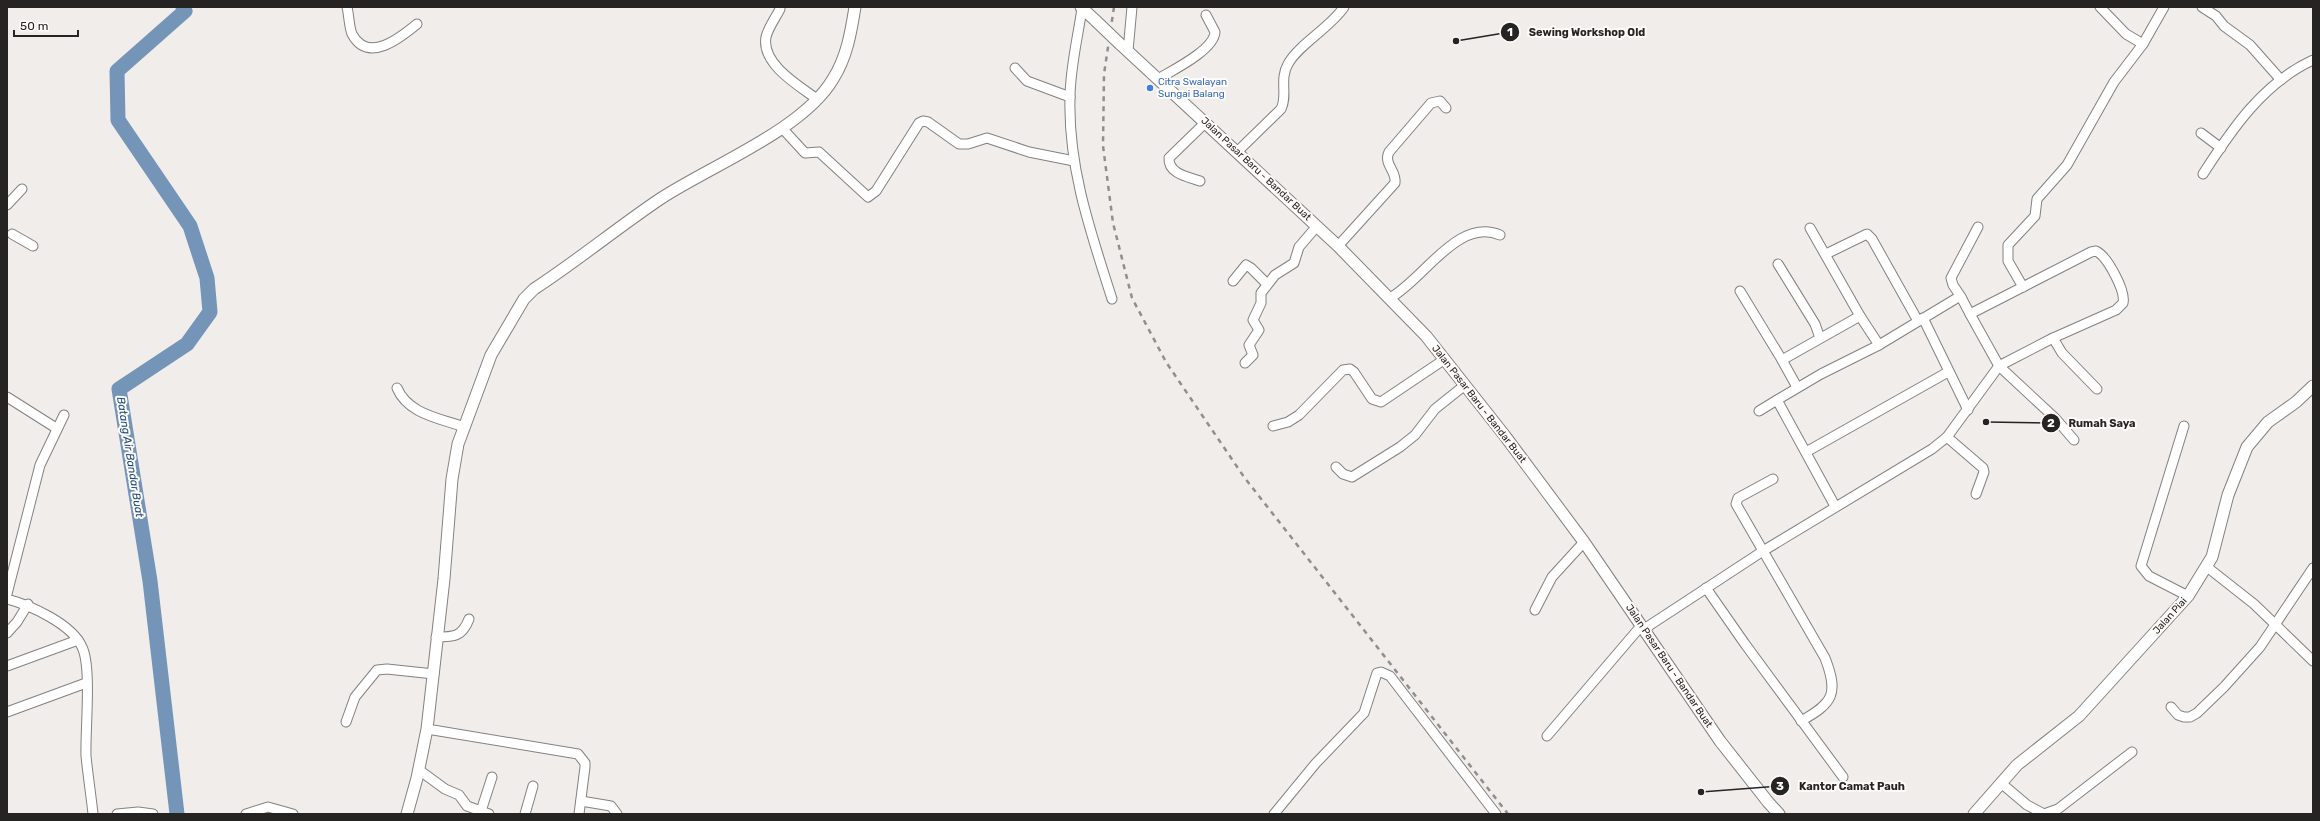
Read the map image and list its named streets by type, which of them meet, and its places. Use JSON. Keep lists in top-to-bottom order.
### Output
{
  "streets": {
    "street": ["Jalan Pasar Baru - Bandar Buat", "Jalan Piai"]
  },
  "water": ["Batang Air Bandar Buat"],
  "places": [
    "Sewing Workshop Old",
    "Citra Swalayan Sungai Balang",
    "Rumah Saya",
    "Kantor Camat Pauh"
  ],
  "scale_bar": "50 m"
}
